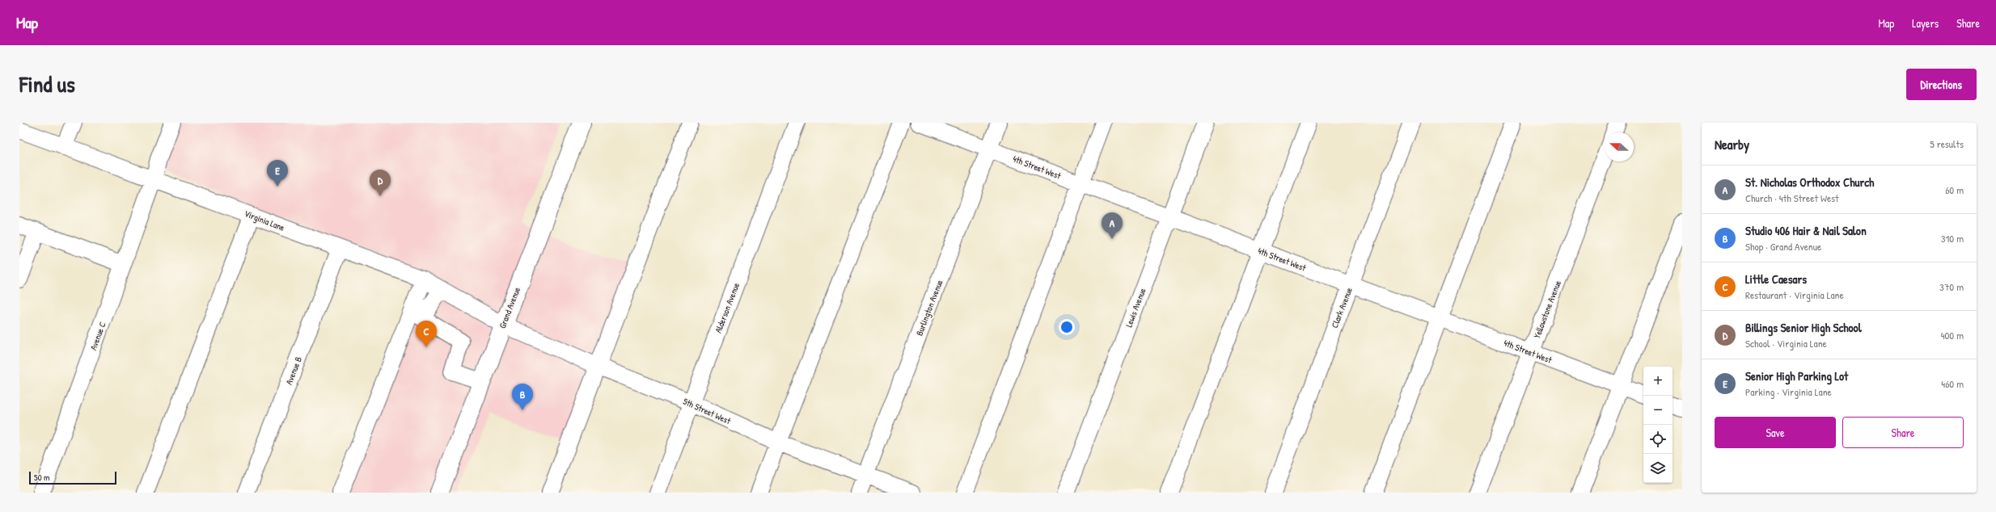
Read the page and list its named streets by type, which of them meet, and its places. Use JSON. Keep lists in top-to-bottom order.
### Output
{
  "streets": {
    "main road": ["Grand Avenue"],
    "street": [
      "4th Street West",
      "Virginia Lane",
      "Alderson Avenue",
      "Burlington Avenue",
      "Lewis Avenue",
      "Clark Avenue",
      "Yellowstone Avenue",
      "Avenue C",
      "Avenue B",
      "5th Street West"
    ]
  },
  "crossings": [
    ["4th Street West", "Burlington Avenue"],
    ["4th Street West", "Lewis Avenue"],
    ["4th Street West", "Clark Avenue"],
    ["4th Street West", "Yellowstone Avenue"],
    ["Virginia Lane", "Grand Avenue"],
    ["Virginia Lane", "Avenue C"],
    ["Virginia Lane", "Avenue B"],
    ["Virginia Lane", "5th Street West"],
    ["Grand Avenue", "5th Street West"],
    ["Alderson Avenue", "5th Street West"],
    ["Burlington Avenue", "5th Street West"]
  ],
  "scale_bar": "50 m",
  "north": "left",
  "page": {
    "header": "Map",
    "nav": ["Map", "Layers", "Share"],
    "title": "Find us",
    "buttons": [
      "Directions",
      ["Save", "Share"]
    ],
    "heading": ["Nearby", "5 results"],
    "pins": [
      "E",
      "D",
      "A",
      "C",
      "B"
    ],
    "list": [
      {
        "mark": "A",
        "name": "St. Nicholas Orthodox Church",
        "note": "Church · 4th Street West",
        "value": "60 m"
      },
      {
        "mark": "B",
        "name": "Studio 406 Hair & Nail Salon",
        "note": "Shop · Grand Avenue",
        "value": "310 m"
      },
      {
        "mark": "C",
        "name": "Little Caesars",
        "note": "Restaurant · Virginia Lane",
        "value": "370 m"
      },
      {
        "mark": "D",
        "name": "Billings Senior High School",
        "note": "School · Virginia Lane",
        "value": "400 m"
      },
      {
        "mark": "E",
        "name": "Senior High Parking Lot",
        "note": "Parking · Virginia Lane",
        "value": "460 m"
      }
    ],
    "map_buttons": ["+", "−"],
    "scale": "50 m"
  }
}
